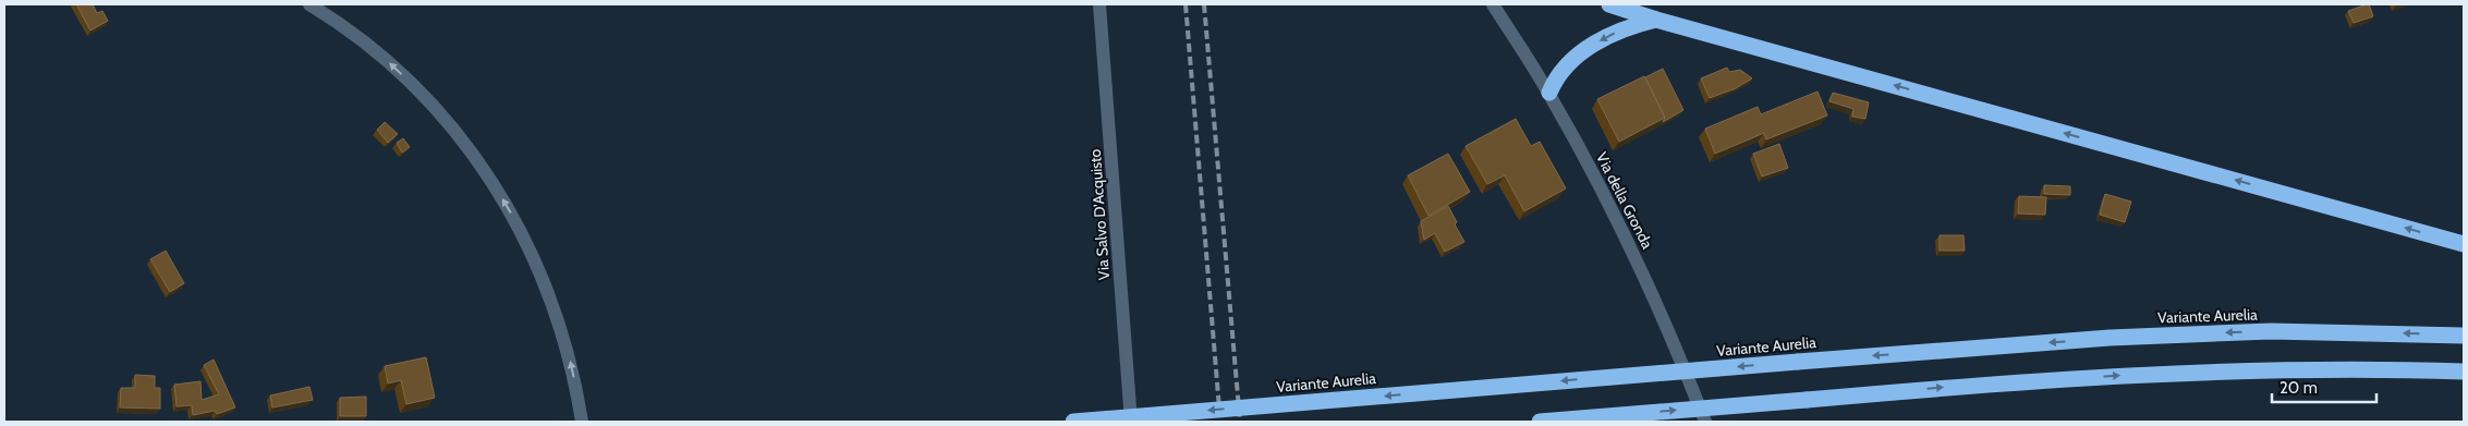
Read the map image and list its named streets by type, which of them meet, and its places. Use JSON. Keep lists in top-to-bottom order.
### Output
{
  "streets": {
    "highway": ["Variante Aurelia"],
    "street": ["Via della Gronda", "Via Salvo D'Acquisto"]
  },
  "scale_bar": "20 m"
}
